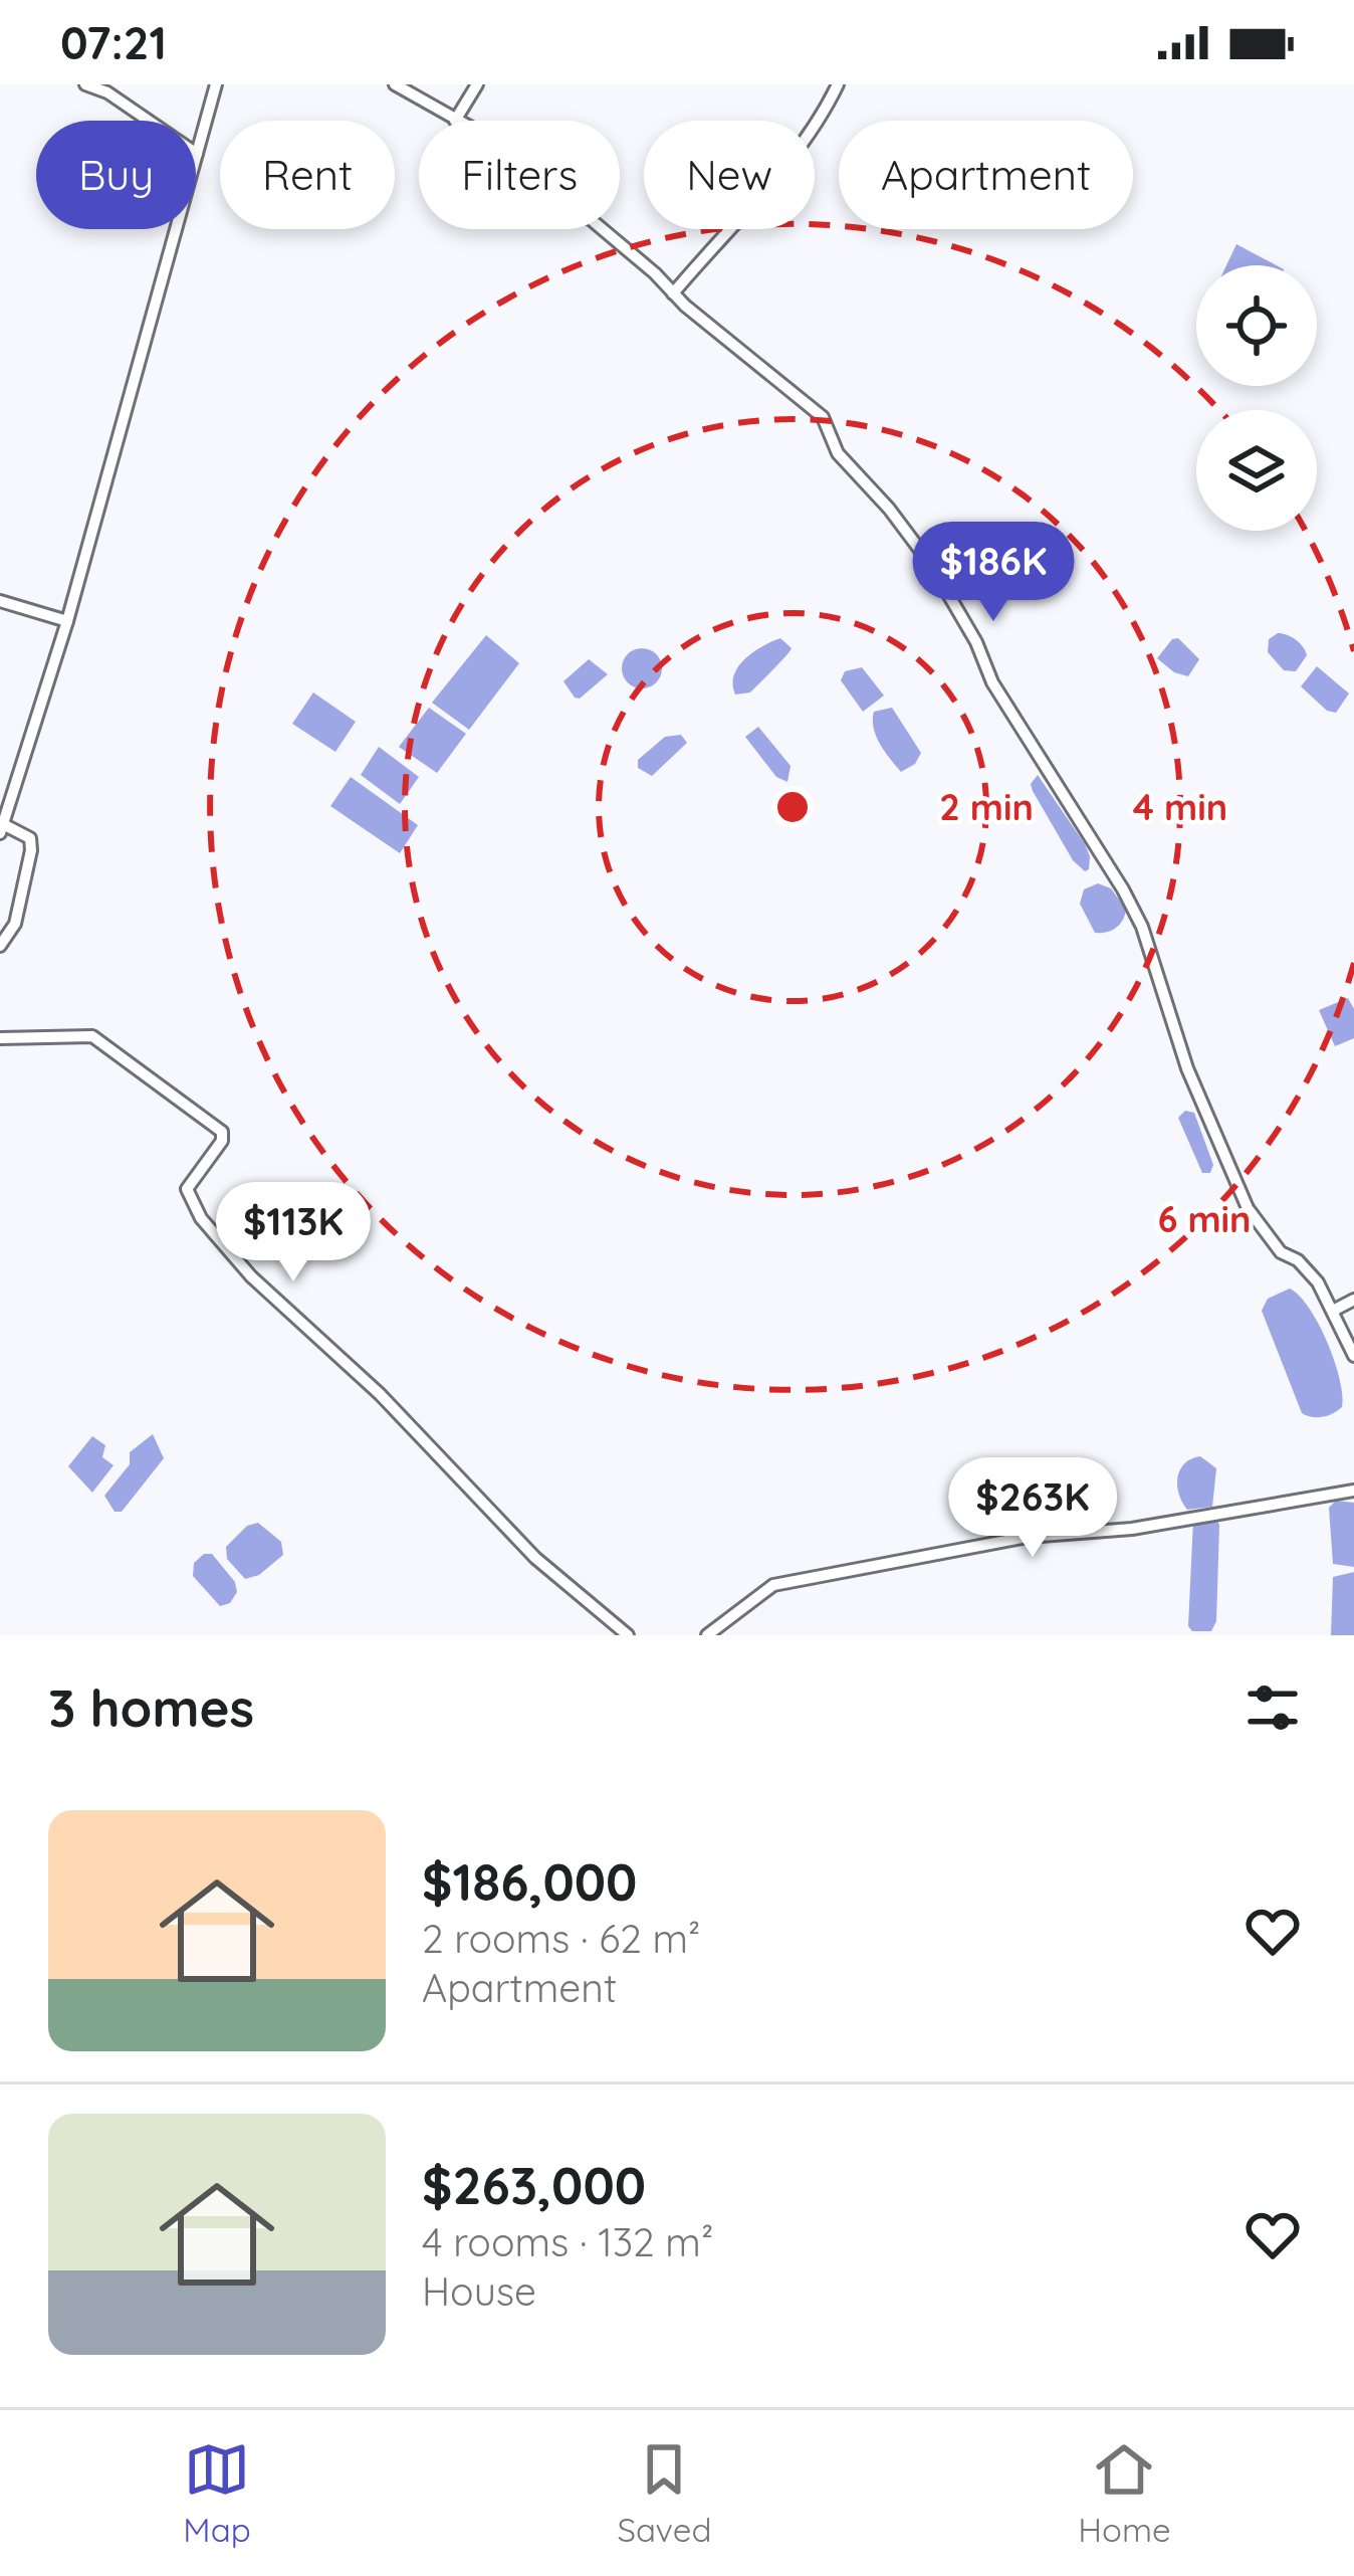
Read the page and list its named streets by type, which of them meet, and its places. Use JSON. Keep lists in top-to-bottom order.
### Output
{
  "page": {
    "status": "07:21",
    "chip": [
      "Buy",
      "Rent",
      "Filters",
      "New",
      "Apartment"
    ],
    "price": ["$186K", "$113K", "$263K"],
    "heading": "3 homes",
    "list": [
      {
        "name": "$186,000",
        "note": "2 rooms · 62 m² · Apartment"
      },
      {
        "name": "$263,000",
        "note": "4 rooms · 132 m² · House"
      }
    ],
    "tabs": ["Map", "Saved", "Home"]
  },
  "rings": ["2 min", "4 min", "6 min"]
}
